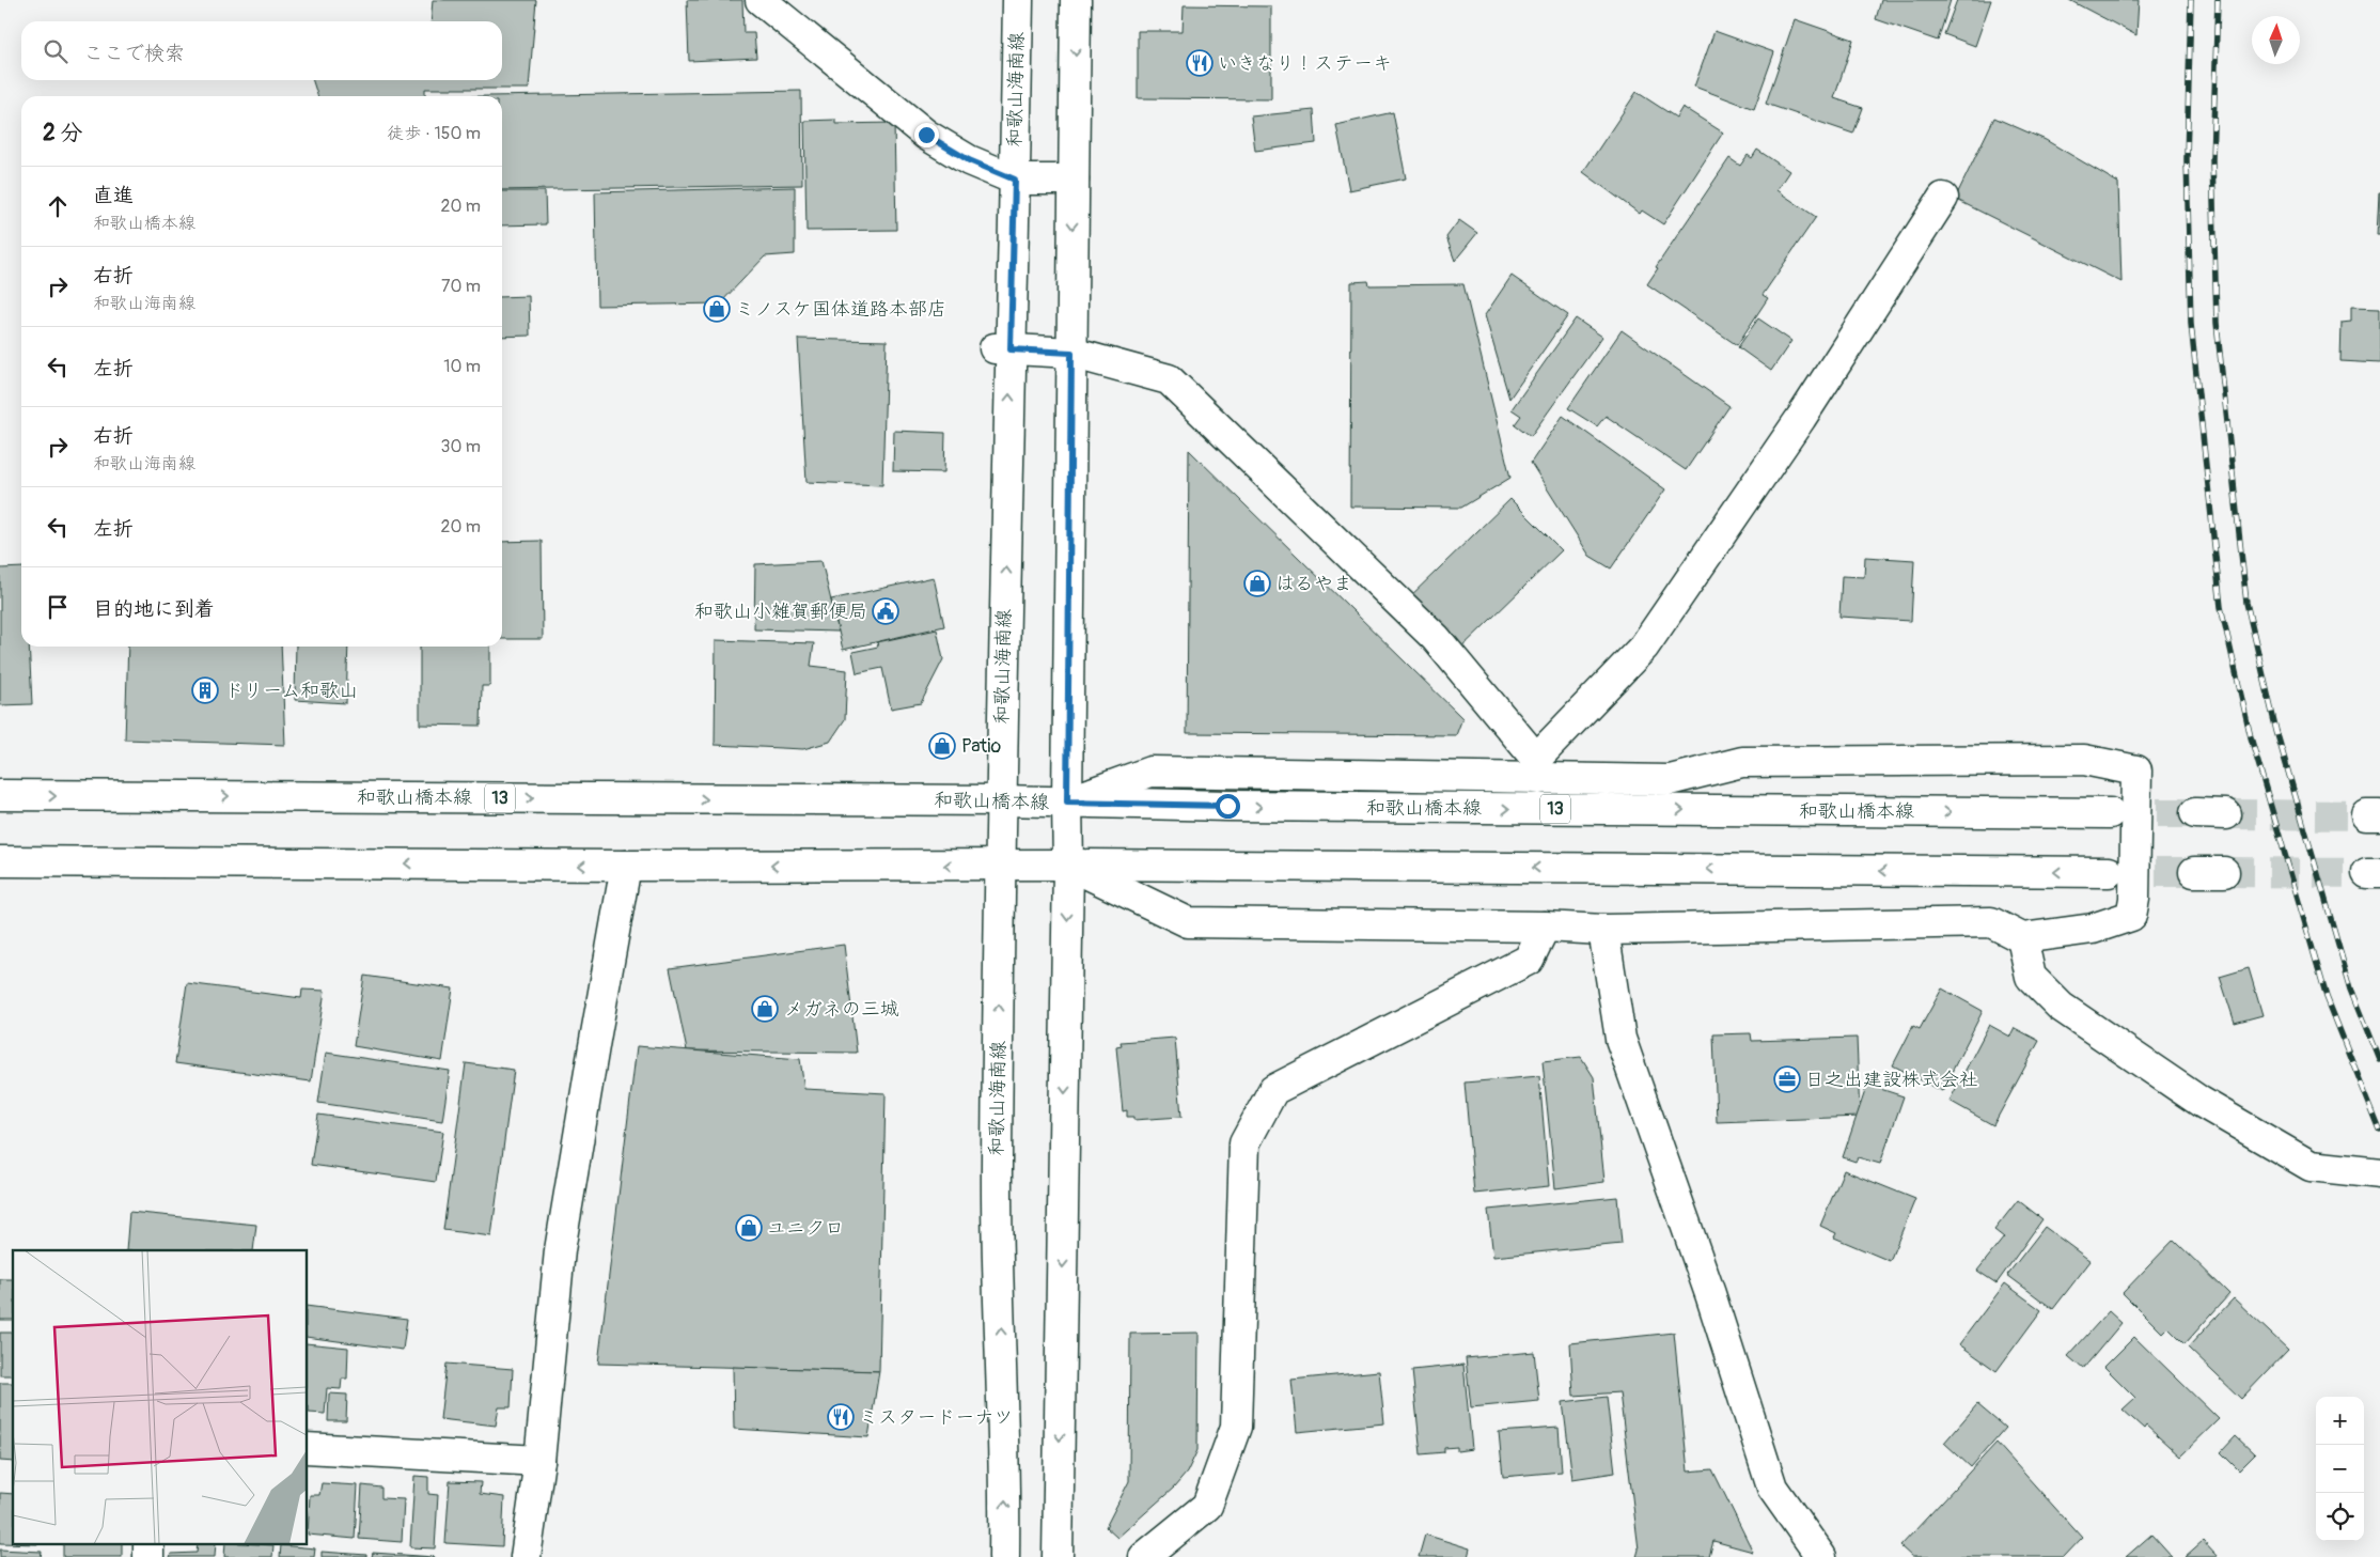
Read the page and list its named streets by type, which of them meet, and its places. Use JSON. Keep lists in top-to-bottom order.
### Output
{
  "streets": {
    "main road": ["和歌山海南線", "和歌山橋本線", "13"]
  },
  "crossings": [
    ["和歌山海南線", "和歌山橋本線"]
  ],
  "places": {
    "restaurant": ["いきなり！ステーキ", "ミスタードーナツ"],
    "shop": [
      "ミノスケ国体道路本部店",
      "はるやま",
      "Patio",
      "メガネの三城",
      "ユニクロ"
    ],
    "public building": ["和歌山小雑賀郵便局"],
    "building": ["ドリーム和歌山"],
    "office": ["日之出建設株式会社"]
  },
  "north": "top",
  "page": {
    "search": "ここで検索",
    "heading": ["2 分", "徒歩 · 150 m"],
    "list": [
      ["直進", "和歌山橋本線", "20 m"],
      ["右折", "和歌山海南線", "70 m"],
      ["左折", "10 m"],
      ["右折", "和歌山海南線", "30 m"],
      ["左折", "20 m"],
      "目的地に到着"
    ],
    "map_buttons": ["+", "−"]
  }
}
